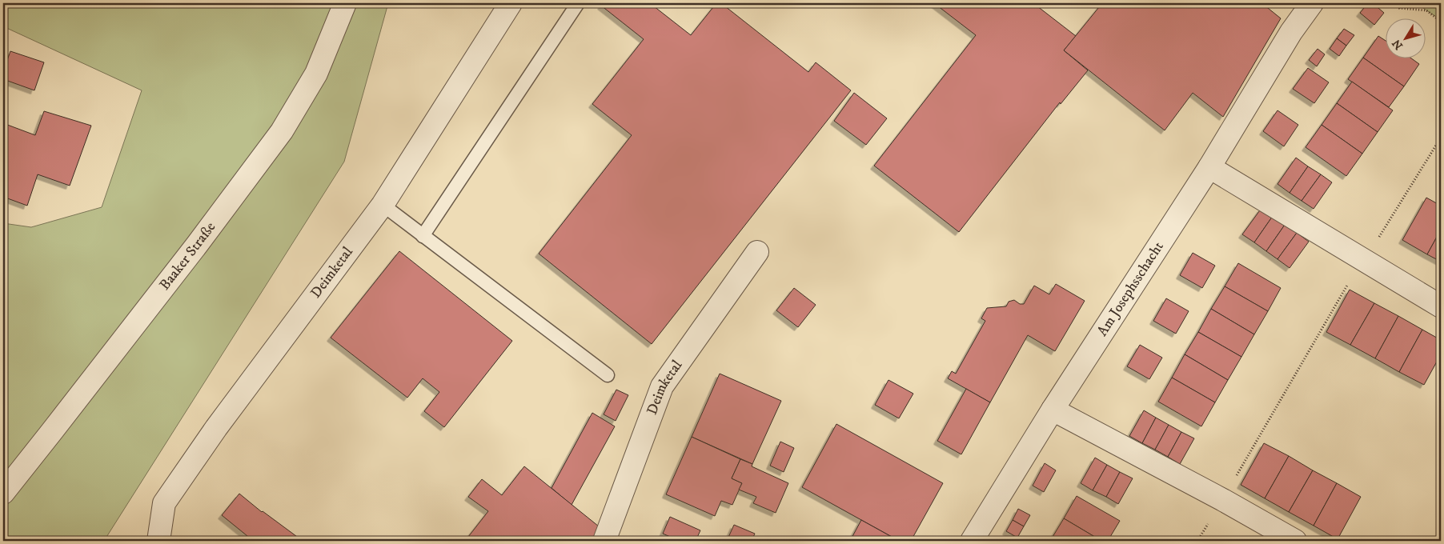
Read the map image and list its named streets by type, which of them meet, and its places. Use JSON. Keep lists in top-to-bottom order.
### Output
{
  "streets": {
    "street": ["Baaker Straße", "Deimketal", "Am Josephsschacht"]
  },
  "north": "bottom left"
}
